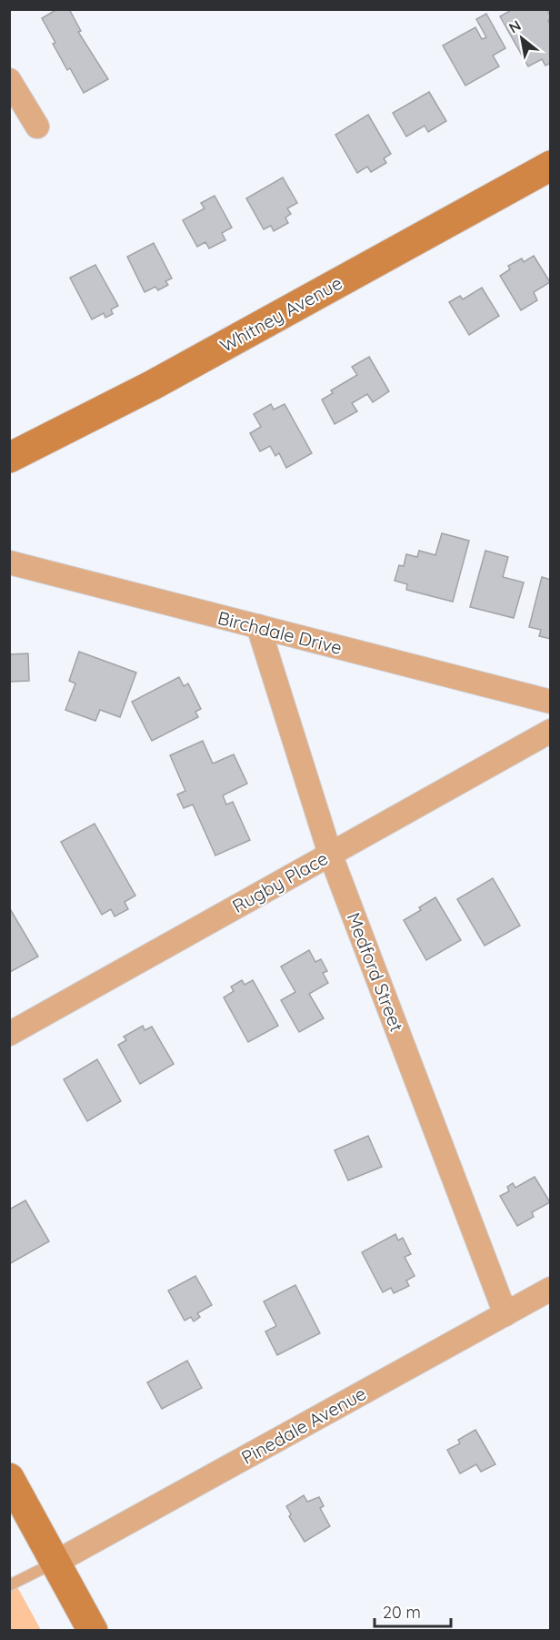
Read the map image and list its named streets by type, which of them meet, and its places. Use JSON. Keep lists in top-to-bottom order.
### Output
{
  "streets": {
    "main road": ["Whitney Avenue"],
    "street": [
      "Birchdale Drive",
      "Rugby Place",
      "Medford Street",
      "Pinedale Avenue"
    ]
  },
  "crossings": [
    ["Birchdale Drive", "Medford Street"],
    ["Rugby Place", "Medford Street"],
    ["Medford Street", "Pinedale Avenue"]
  ],
  "scale_bar": "20 m",
  "north": "top left"
}
